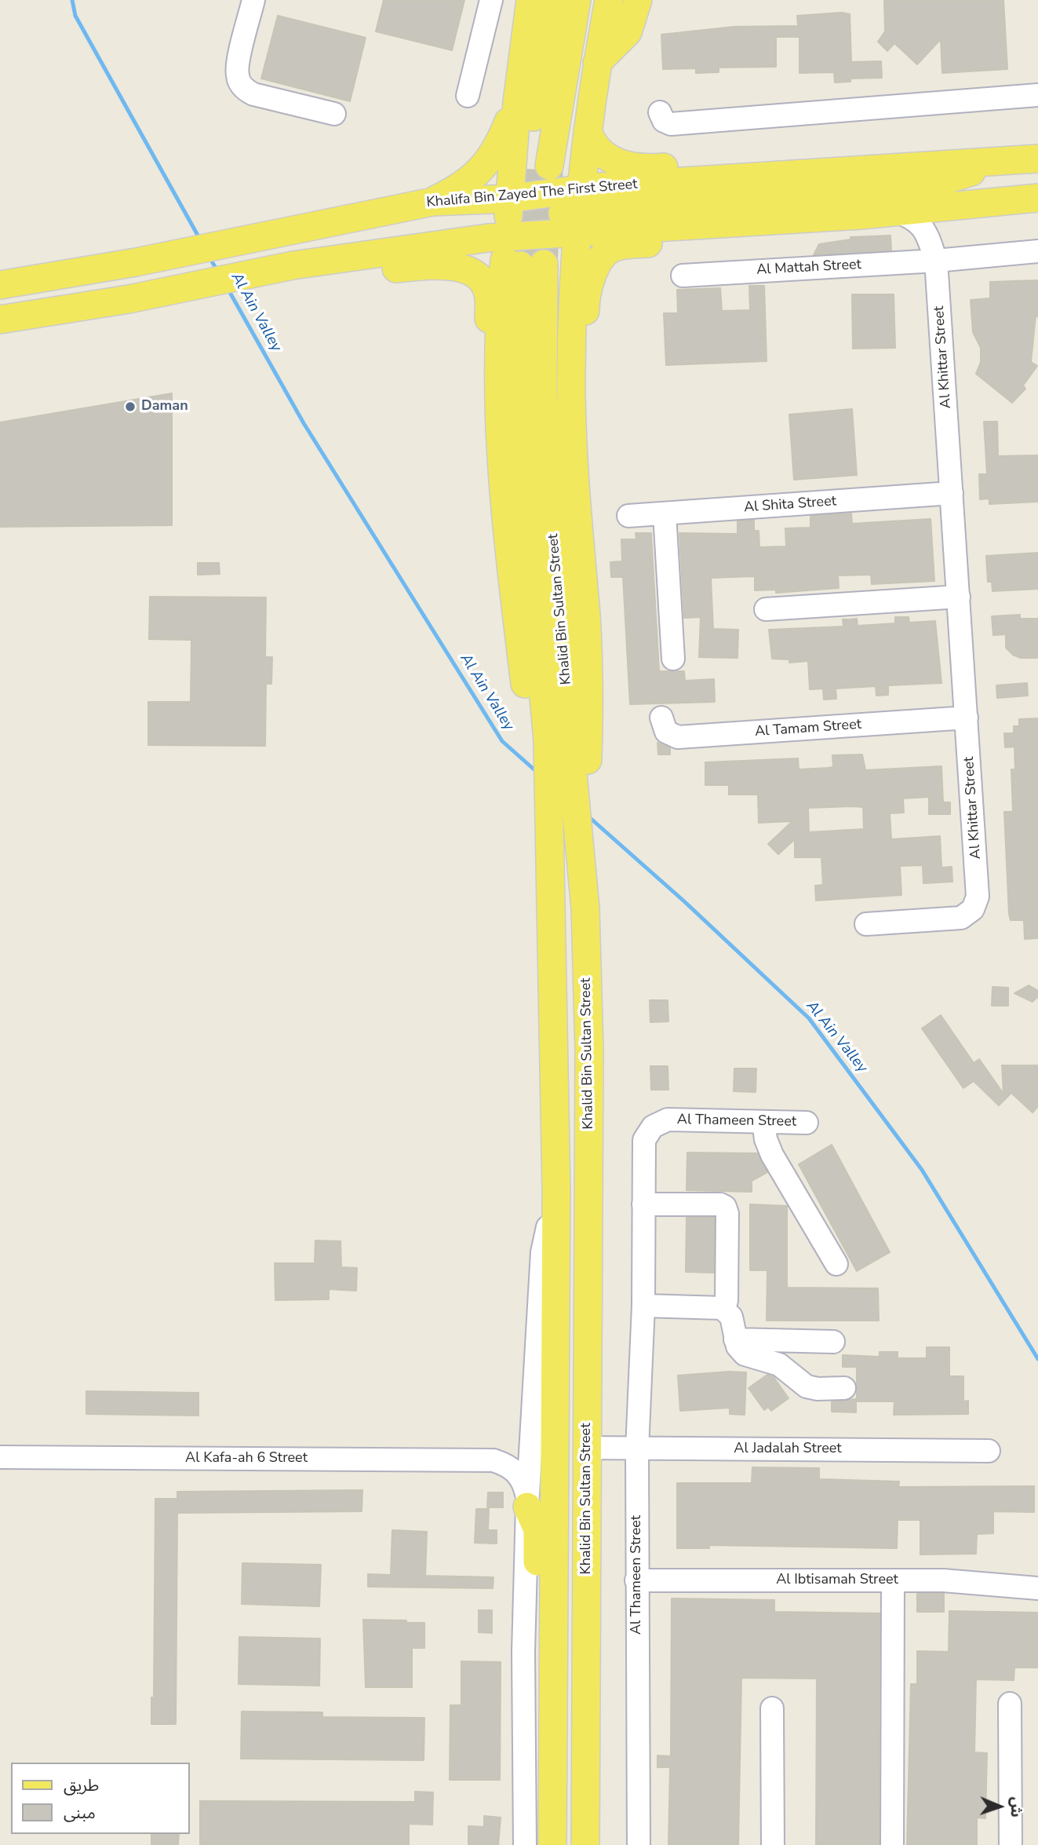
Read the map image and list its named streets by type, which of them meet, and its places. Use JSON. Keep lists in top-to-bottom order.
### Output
{
  "streets": {
    "main road": ["Khalifa Bin Zayed The First Street", "Khalid Bin Sultan Street"],
    "street": [
      "Al Mattah Street",
      "Al Khittar Street",
      "Al Shita Street",
      "Al Tamam Street",
      "Al Thameen Street",
      "Al Jadalah Street",
      "Al Kafa-ah 6 Street",
      "Al Ibtisamah Street"
    ]
  },
  "crossings": [
    ["Khalifa Bin Zayed The First Street", "Al Khittar Street"],
    ["Al Mattah Street", "Al Khittar Street"],
    ["Al Khittar Street", "Al Shita Street"],
    ["Al Khittar Street", "Al Tamam Street"],
    ["Khalid Bin Sultan Street", "Al Jadalah Street"],
    ["Al Thameen Street", "Al Jadalah Street"],
    ["Al Thameen Street", "Al Ibtisamah Street"]
  ],
  "water": ["Al Ain Valley"],
  "places": ["Daman"],
  "legend": ["طريق", "مبنى"],
  "north": "right"
}
